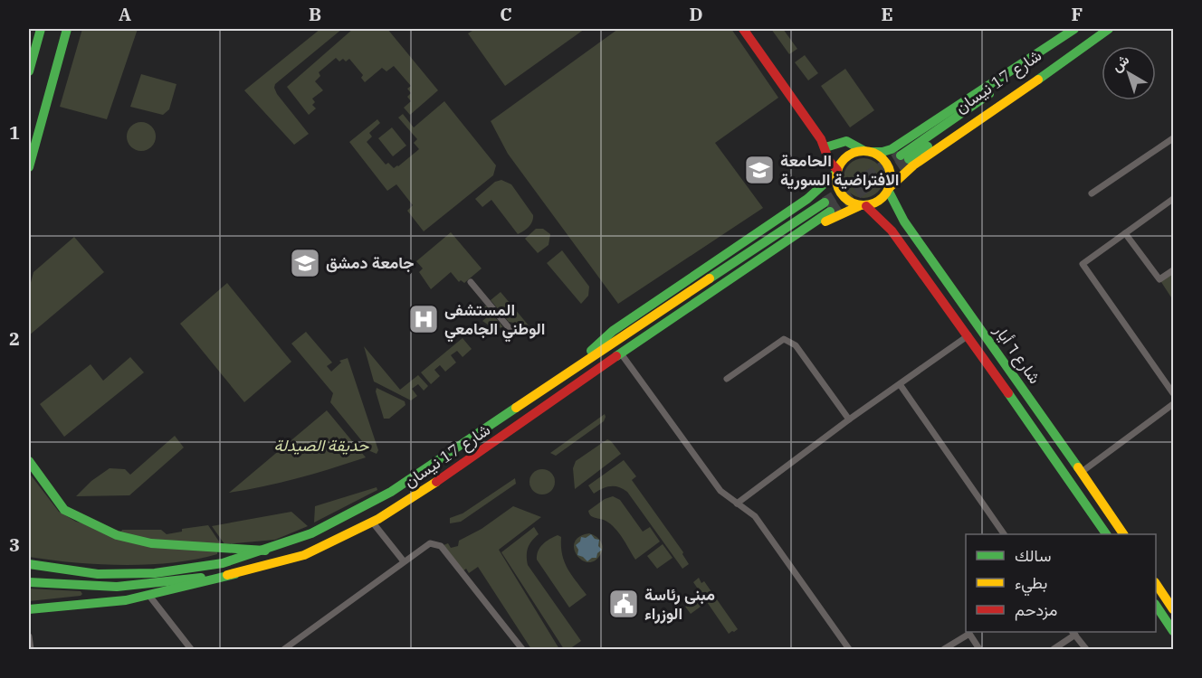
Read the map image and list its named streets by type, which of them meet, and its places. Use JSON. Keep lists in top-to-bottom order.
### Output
{
  "streets": {
    "main road": ["شارع 17 نيسان", "شارع ٦ أيار"]
  },
  "parks": ["حديقة الصيدلة"],
  "places": {
    "school or university": ["الحامعة الافتراضية السورية", "جامعة دمشق"],
    "hospital": ["المستشفى الوطني الجامعي"],
    "public building": ["مبنى رئاسة الوزراء"]
  },
  "legend": ["سالك", "بطيء", "مزدحم"],
  "north": "top left",
  "grid": {
    "columns": [
      "A",
      "B",
      "C",
      "D",
      "E",
      "F"
    ],
    "rows": ["1", "2", "3"]
  }
}
